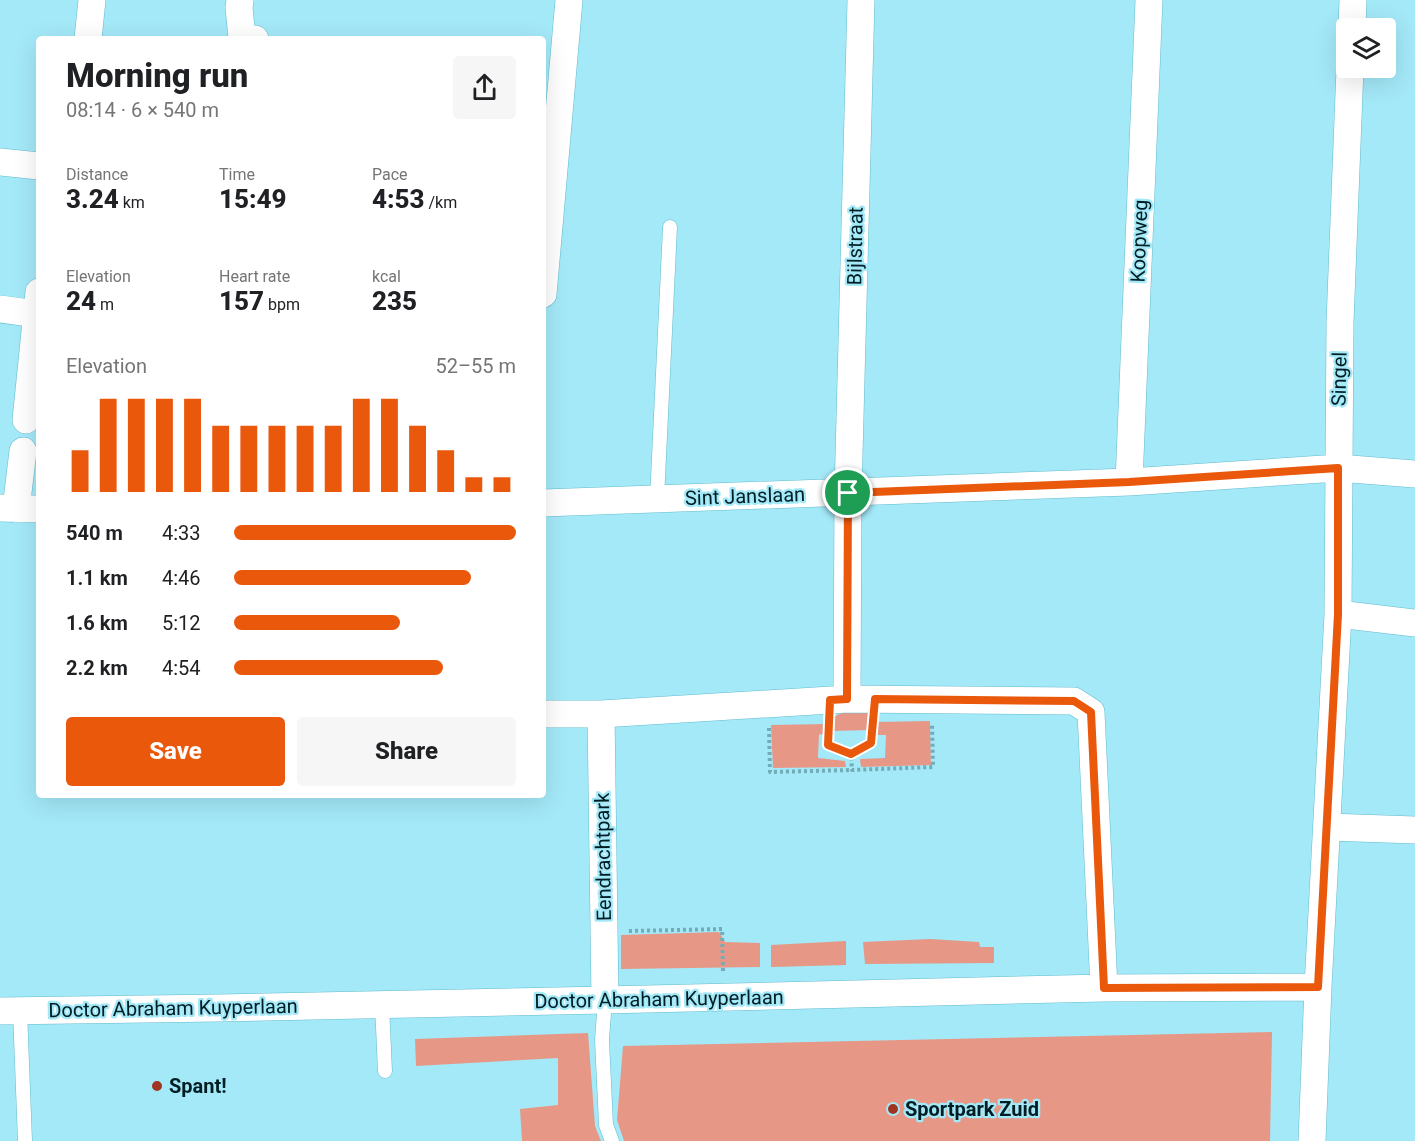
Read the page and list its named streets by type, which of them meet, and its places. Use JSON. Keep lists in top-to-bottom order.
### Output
{
  "streets": {
    "street": [
      "Koopweg",
      "Bijlstraat",
      "Singel",
      "Sint Janslaan",
      "Eendrachtpark",
      "Doctor Abraham Kuyperlaan"
    ]
  },
  "crossings": [
    ["Koopweg", "Sint Janslaan"],
    ["Bijlstraat", "Sint Janslaan"],
    ["Singel", "Sint Janslaan"],
    ["Singel", "Doctor Abraham Kuyperlaan"],
    ["Eendrachtpark", "Doctor Abraham Kuyperlaan"]
  ],
  "places": ["Spant!", "Sportpark Zuid"],
  "page": {
    "heading": ["Morning run", "08:14 · 6 × 540 m"],
    "stats": [
      ["Distance", "3.24 km"],
      ["Time", "15:49"],
      ["Pace", "4:53 /km"],
      ["Elevation", "24 m"],
      ["Heart rate", "157 bpm"],
      ["kcal", "235"]
    ],
    "chart": ["Elevation", "52–55 m"],
    "list": [
      {
        "name": "540 m",
        "note": "4:33"
      },
      {
        "name": "1.1 km",
        "note": "4:46"
      },
      {
        "name": "1.6 km",
        "note": "5:12"
      },
      {
        "name": "2.2 km",
        "note": "4:54"
      }
    ],
    "buttons": ["Save", "Share"]
  }
}
